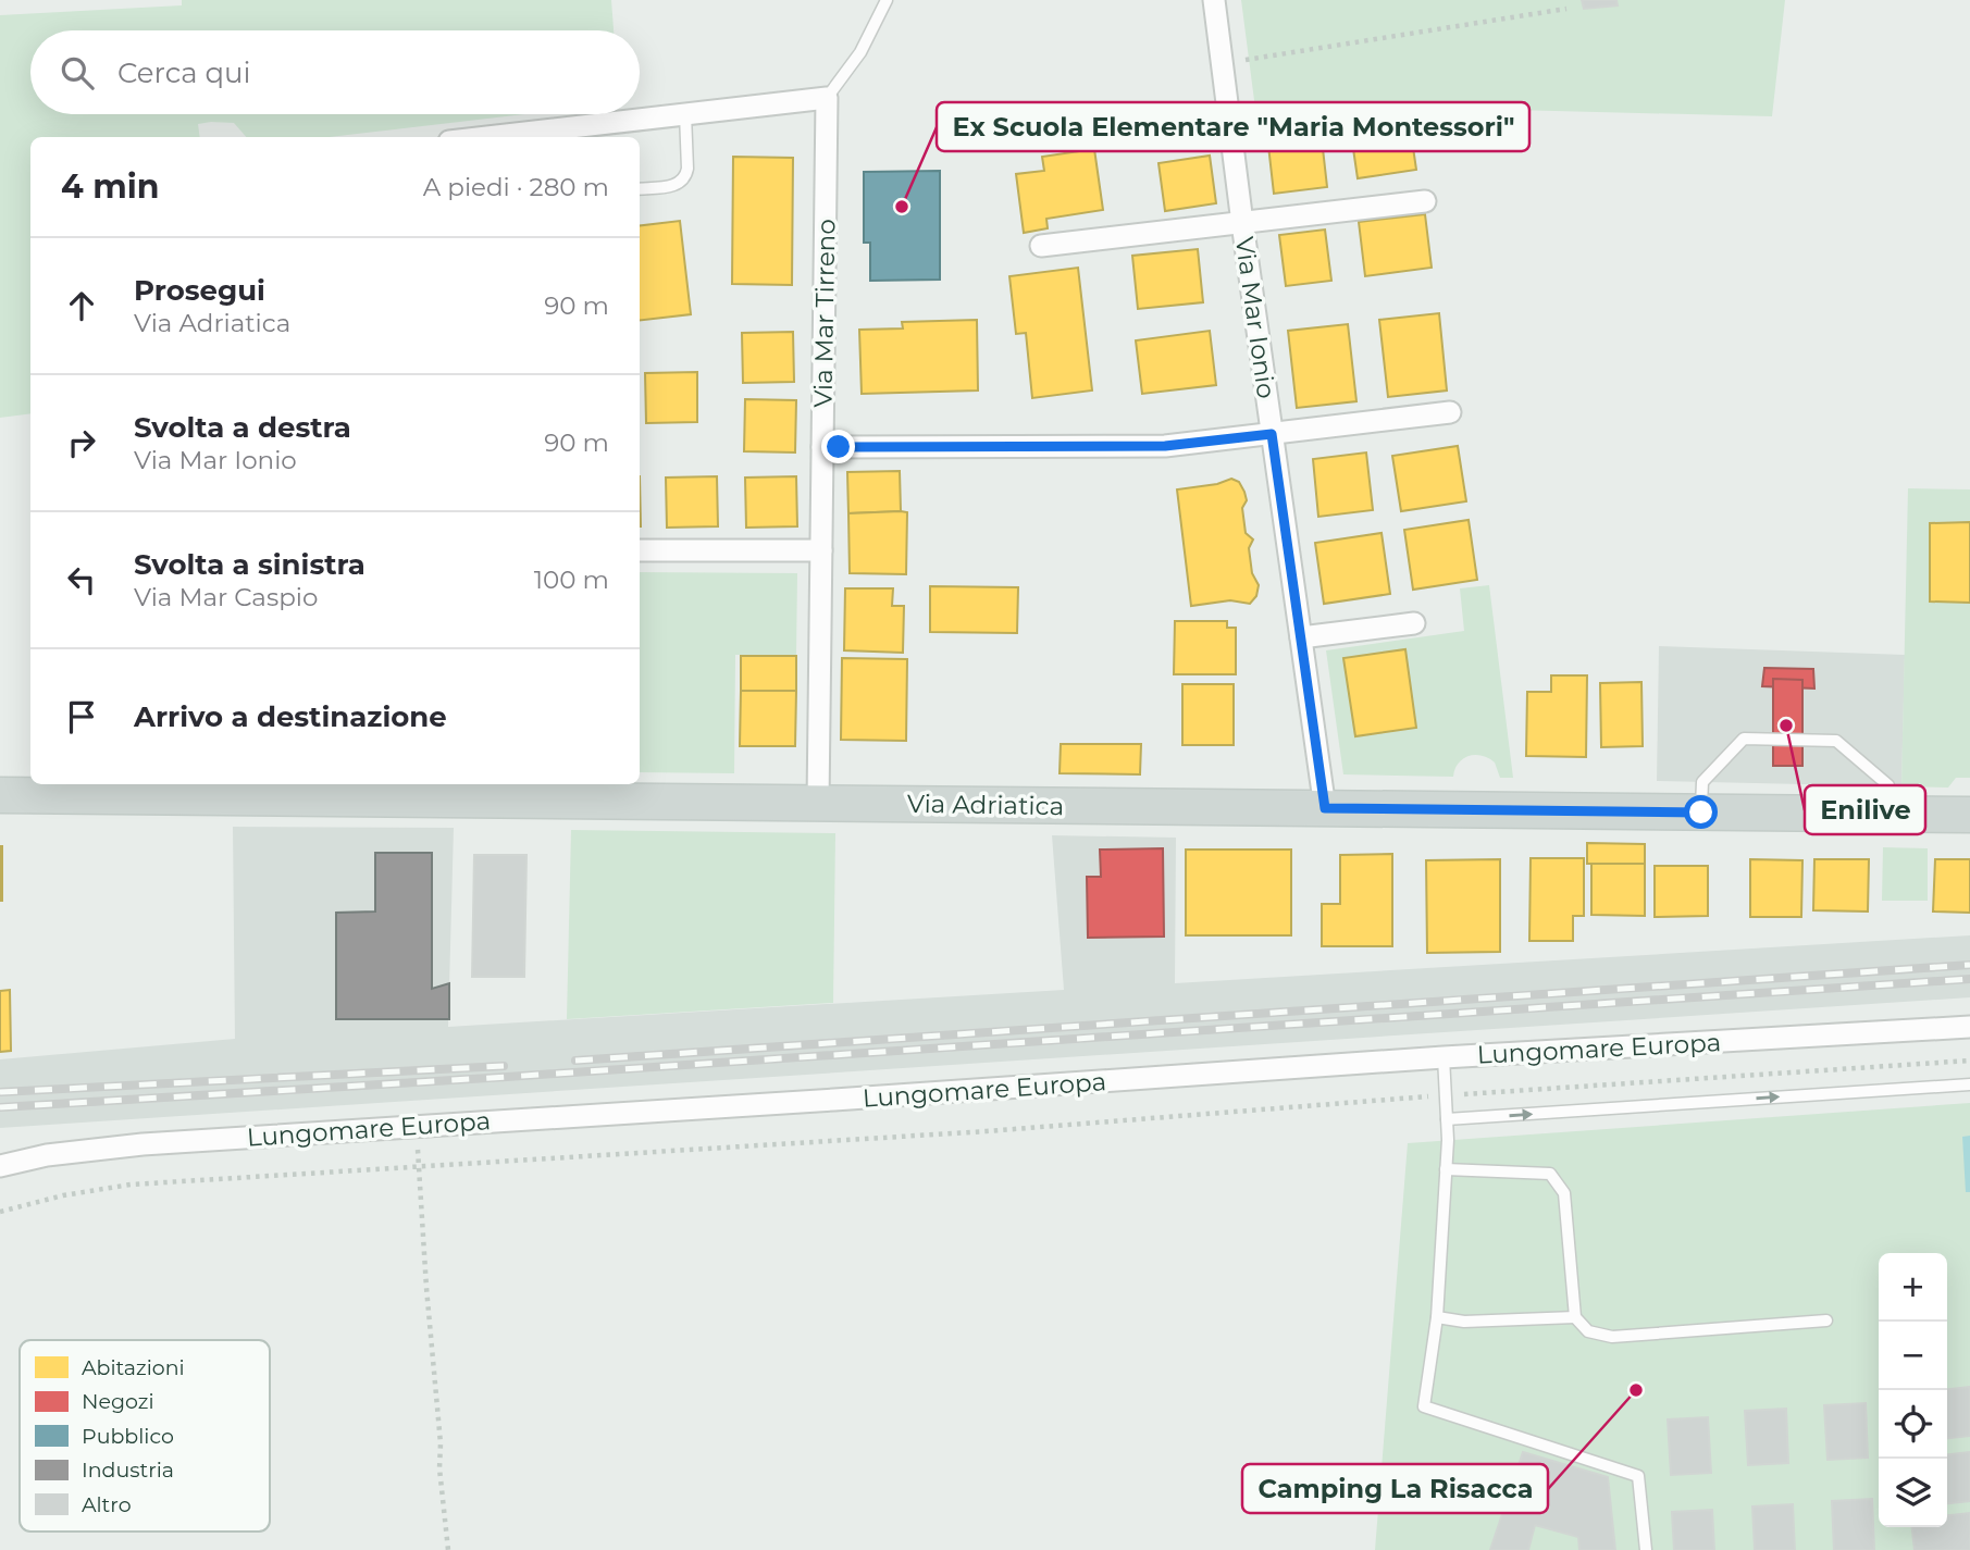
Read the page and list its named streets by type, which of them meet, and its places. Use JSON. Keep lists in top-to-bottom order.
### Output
{
  "streets": {
    "main road": ["Via Adriatica"],
    "street": ["Via Mar Tirreno", "Via Mar Ionio", "Lungomare Europa"]
  },
  "crossings": [
    ["Via Mar Tirreno", "Via Adriatica"],
    ["Via Mar Ionio", "Via Adriatica"]
  ],
  "places": ["Ex Scuola Elementare \"Maria Montessori\"", "Enilive", "Camping La Risacca"],
  "legend": [
    "Abitazioni",
    "Negozi",
    "Pubblico",
    "Industria",
    "Altro"
  ],
  "page": {
    "search": "Cerca qui",
    "heading": ["4 min", "A piedi · 280 m"],
    "list": [
      ["Prosegui", "Via Adriatica", "90 m"],
      ["Svolta a destra", "Via Mar Ionio", "90 m"],
      ["Svolta a sinistra", "Via Mar Caspio", "100 m"],
      "Arrivo a destinazione"
    ],
    "map_buttons": ["+", "−"]
  }
}
